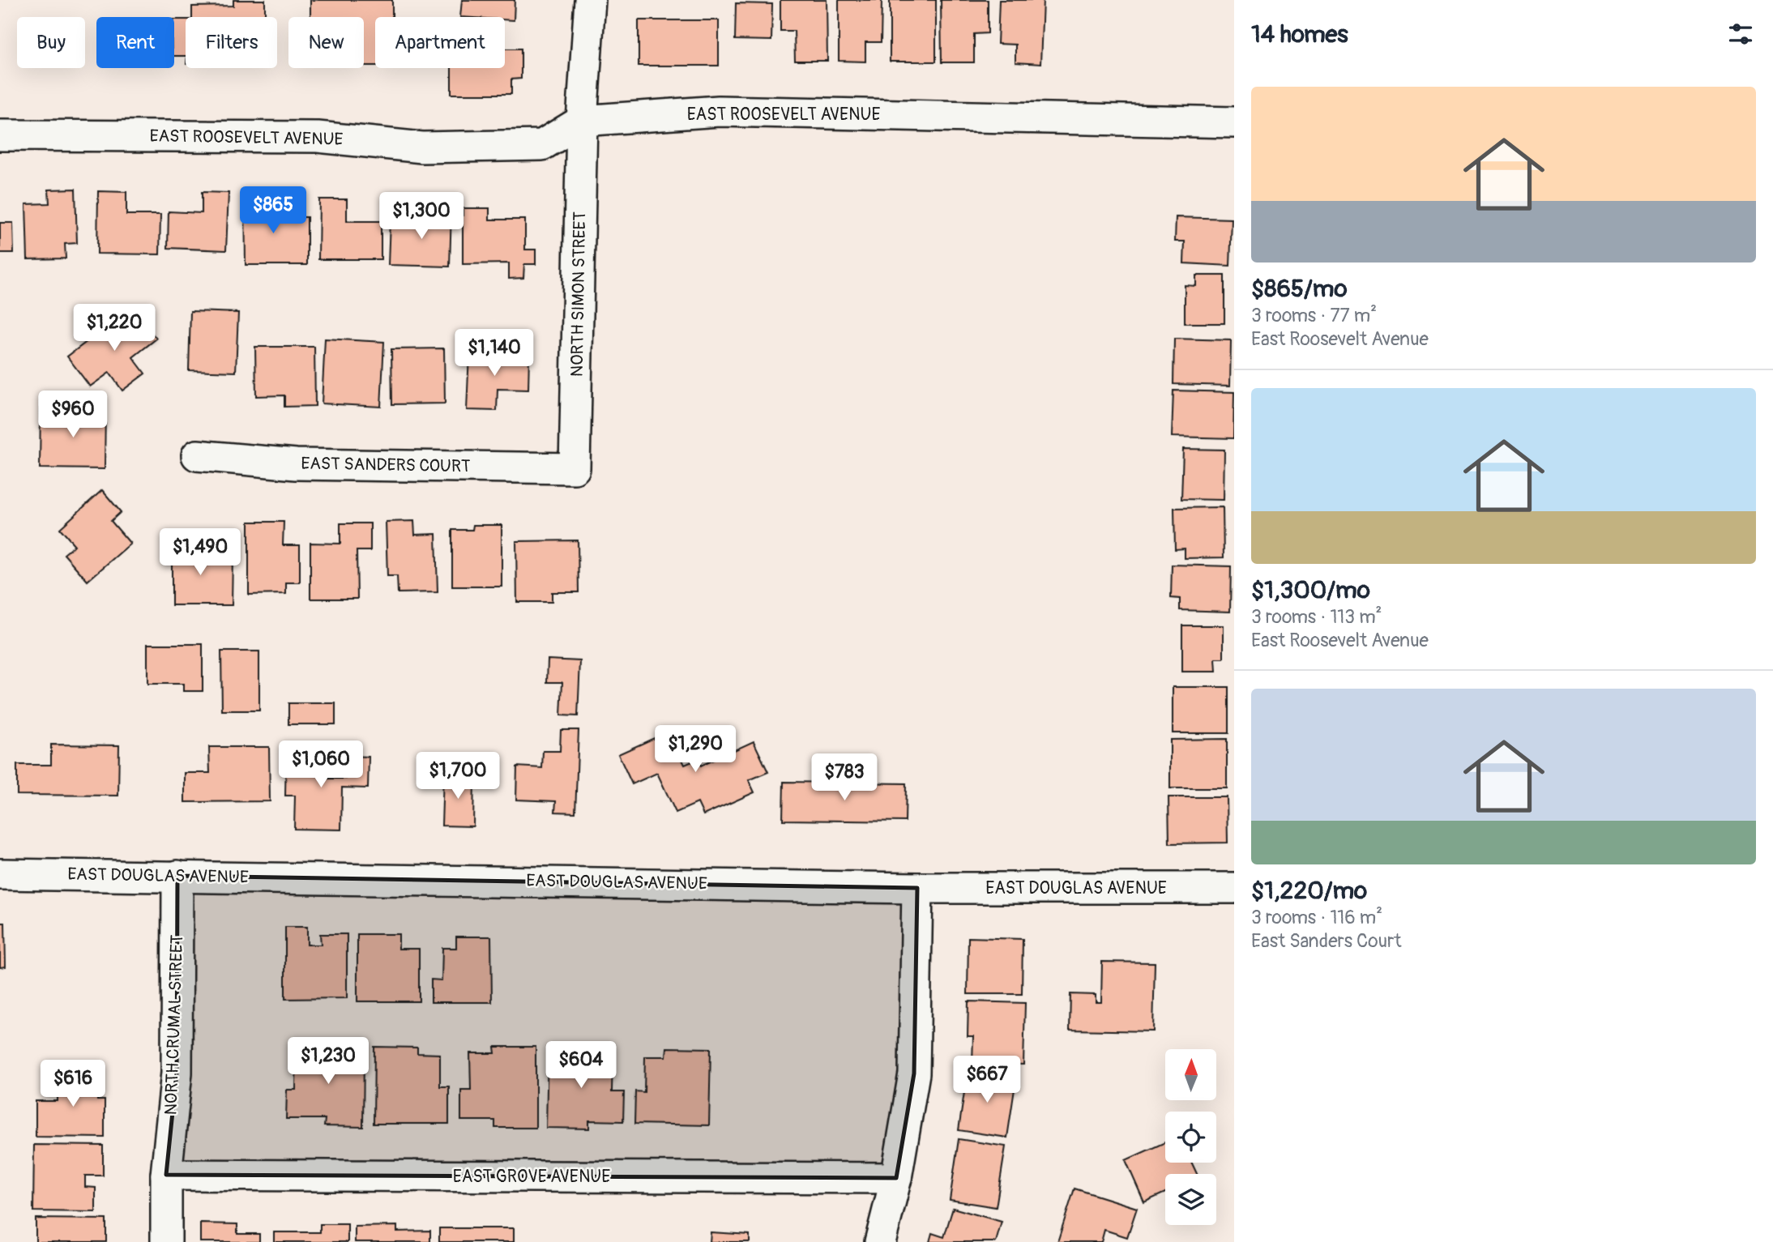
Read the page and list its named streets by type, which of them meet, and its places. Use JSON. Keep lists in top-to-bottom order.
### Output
{
  "streets": {
    "street": [
      "EAST ROOSEVELT AVENUE",
      "NORTH SIMON STREET",
      "EAST SANDERS COURT",
      "EAST DOUGLAS AVENUE",
      "NORTH CRUMAL STREET",
      "EAST GROVE AVENUE"
    ]
  },
  "crossings": [
    ["EAST ROOSEVELT AVENUE", "NORTH SIMON STREET"],
    ["NORTH SIMON STREET", "EAST SANDERS COURT"],
    ["EAST DOUGLAS AVENUE", "NORTH CRUMAL STREET"],
    ["NORTH CRUMAL STREET", "EAST GROVE AVENUE"]
  ],
  "north": "top",
  "page": {
    "heading": "14 homes",
    "chip": [
      "Buy",
      "Rent",
      "Filters",
      "New",
      "Apartment"
    ],
    "list": [
      {
        "name": "$865/mo",
        "note": "3 rooms · 77 m² · East Roosevelt Avenue"
      },
      {
        "name": "$1,300/mo",
        "note": "3 rooms · 113 m² · East Roosevelt Avenue"
      },
      {
        "name": "$1,220/mo",
        "note": "3 rooms · 116 m² · East Sanders Court"
      }
    ],
    "price": [
      "$865",
      "$1,300",
      "$1,220",
      "$1,140",
      "$960",
      "$1,490",
      "$1,290",
      "$1,060",
      "$1,700",
      "$783",
      "$1,230",
      "$604",
      "$667",
      "$616"
    ]
  }
}
